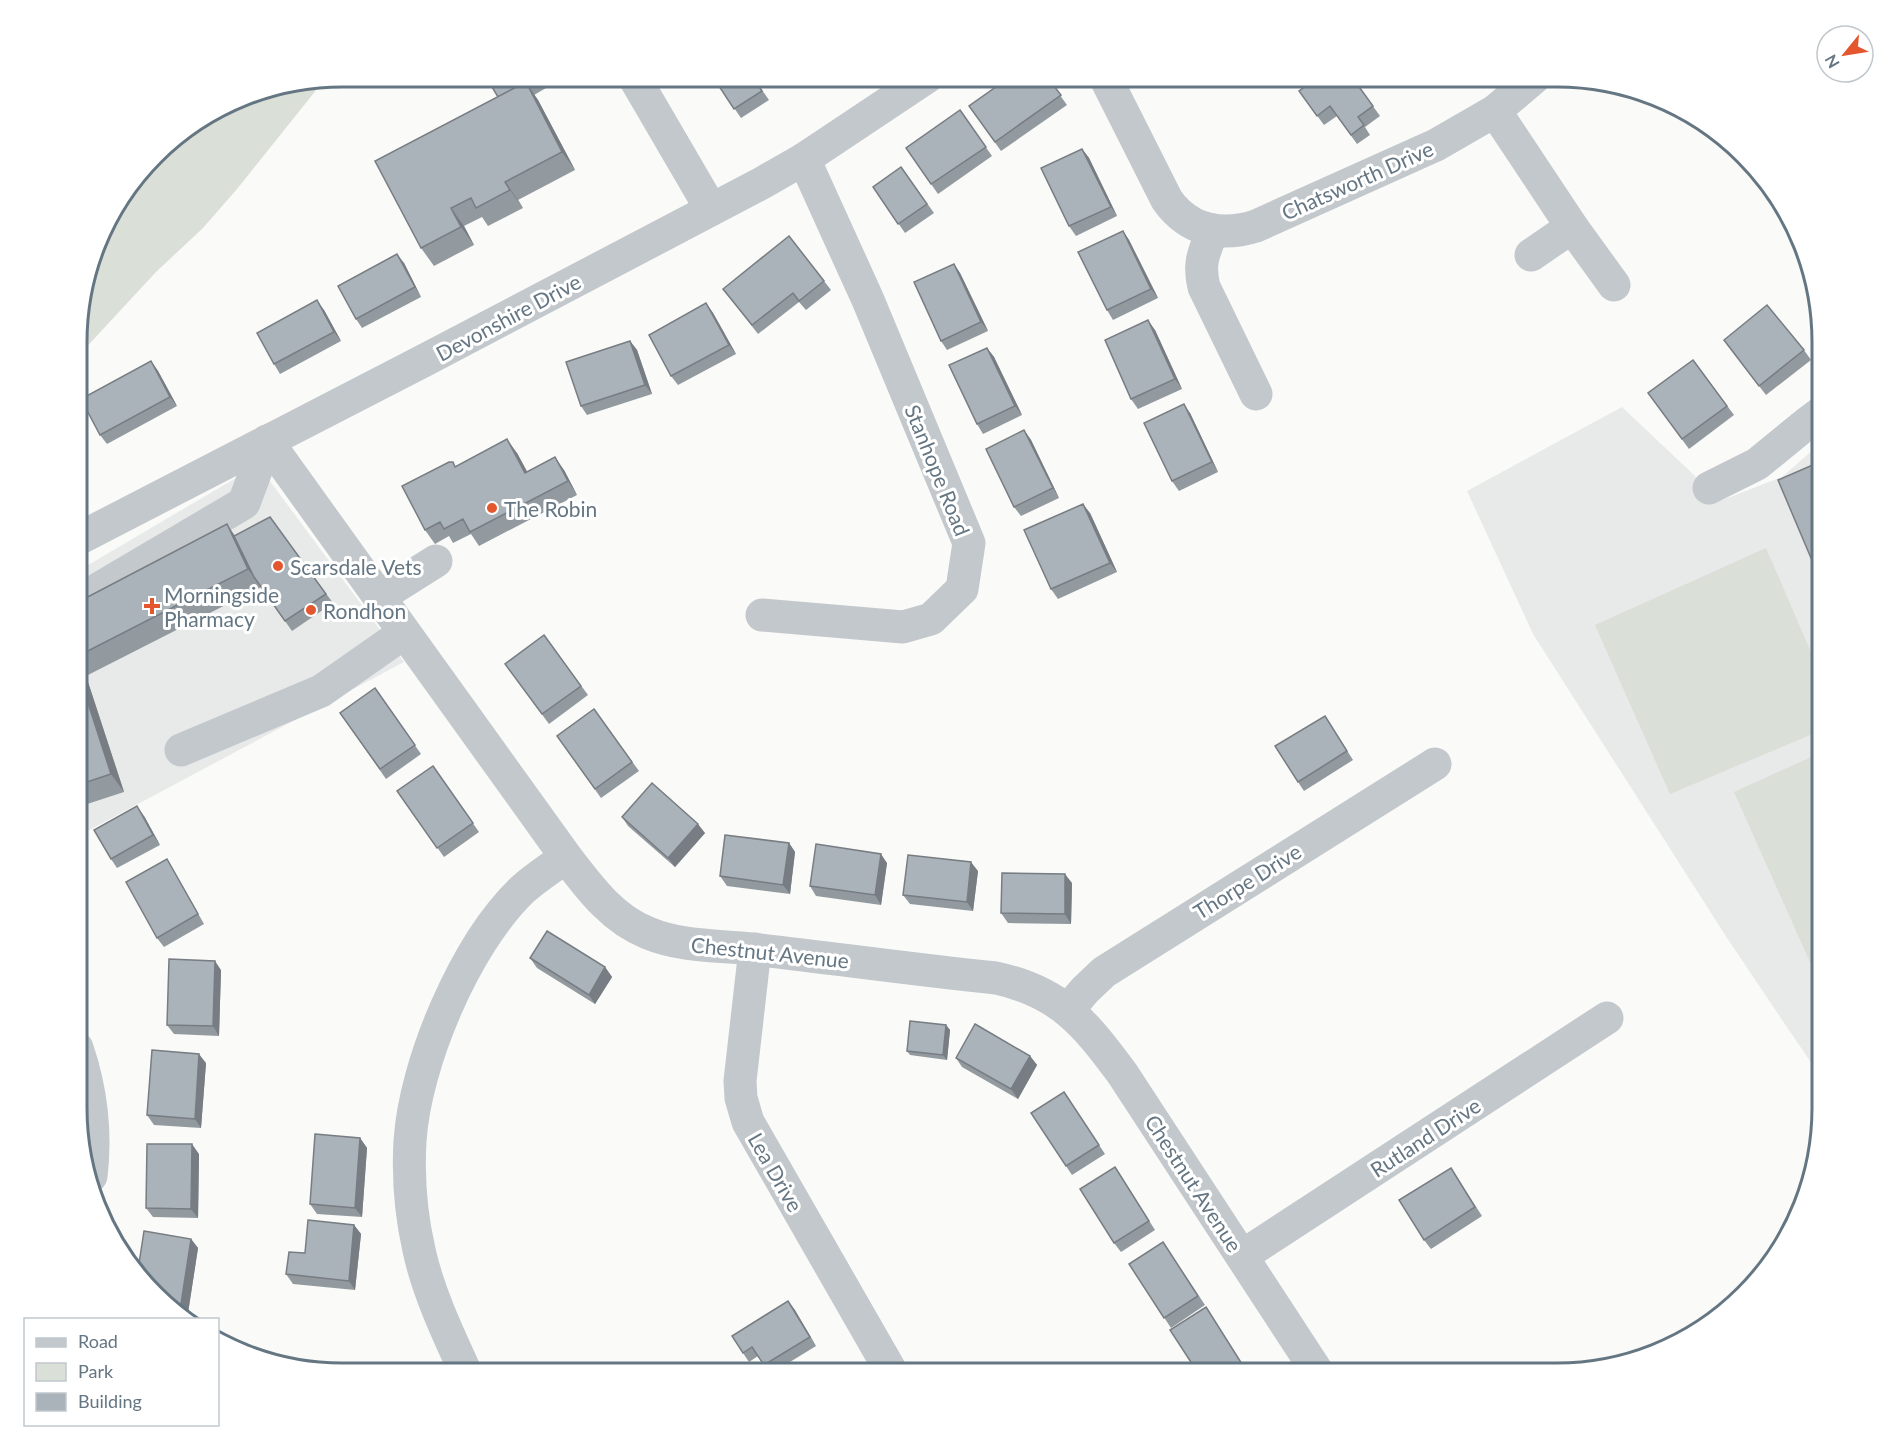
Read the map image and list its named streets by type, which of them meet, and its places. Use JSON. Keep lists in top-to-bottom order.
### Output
{
  "streets": {
    "street": [
      "Chatsworth Drive",
      "Devonshire Drive",
      "Stanhope Road",
      "Thorpe Drive",
      "Chestnut Avenue",
      "Rutland Drive",
      "Lea Drive"
    ]
  },
  "crossings": [
    ["Devonshire Drive", "Stanhope Road"],
    ["Devonshire Drive", "Chestnut Avenue"],
    ["Thorpe Drive", "Chestnut Avenue"],
    ["Chestnut Avenue", "Rutland Drive"],
    ["Chestnut Avenue", "Lea Drive"]
  ],
  "places": {
    "other": ["The Robin", "Scarsdale Vets", "Rondhon"],
    "health": ["Morningside Pharmacy"]
  },
  "legend": ["Road", "Park", "Building"],
  "north": "bottom left"
}
